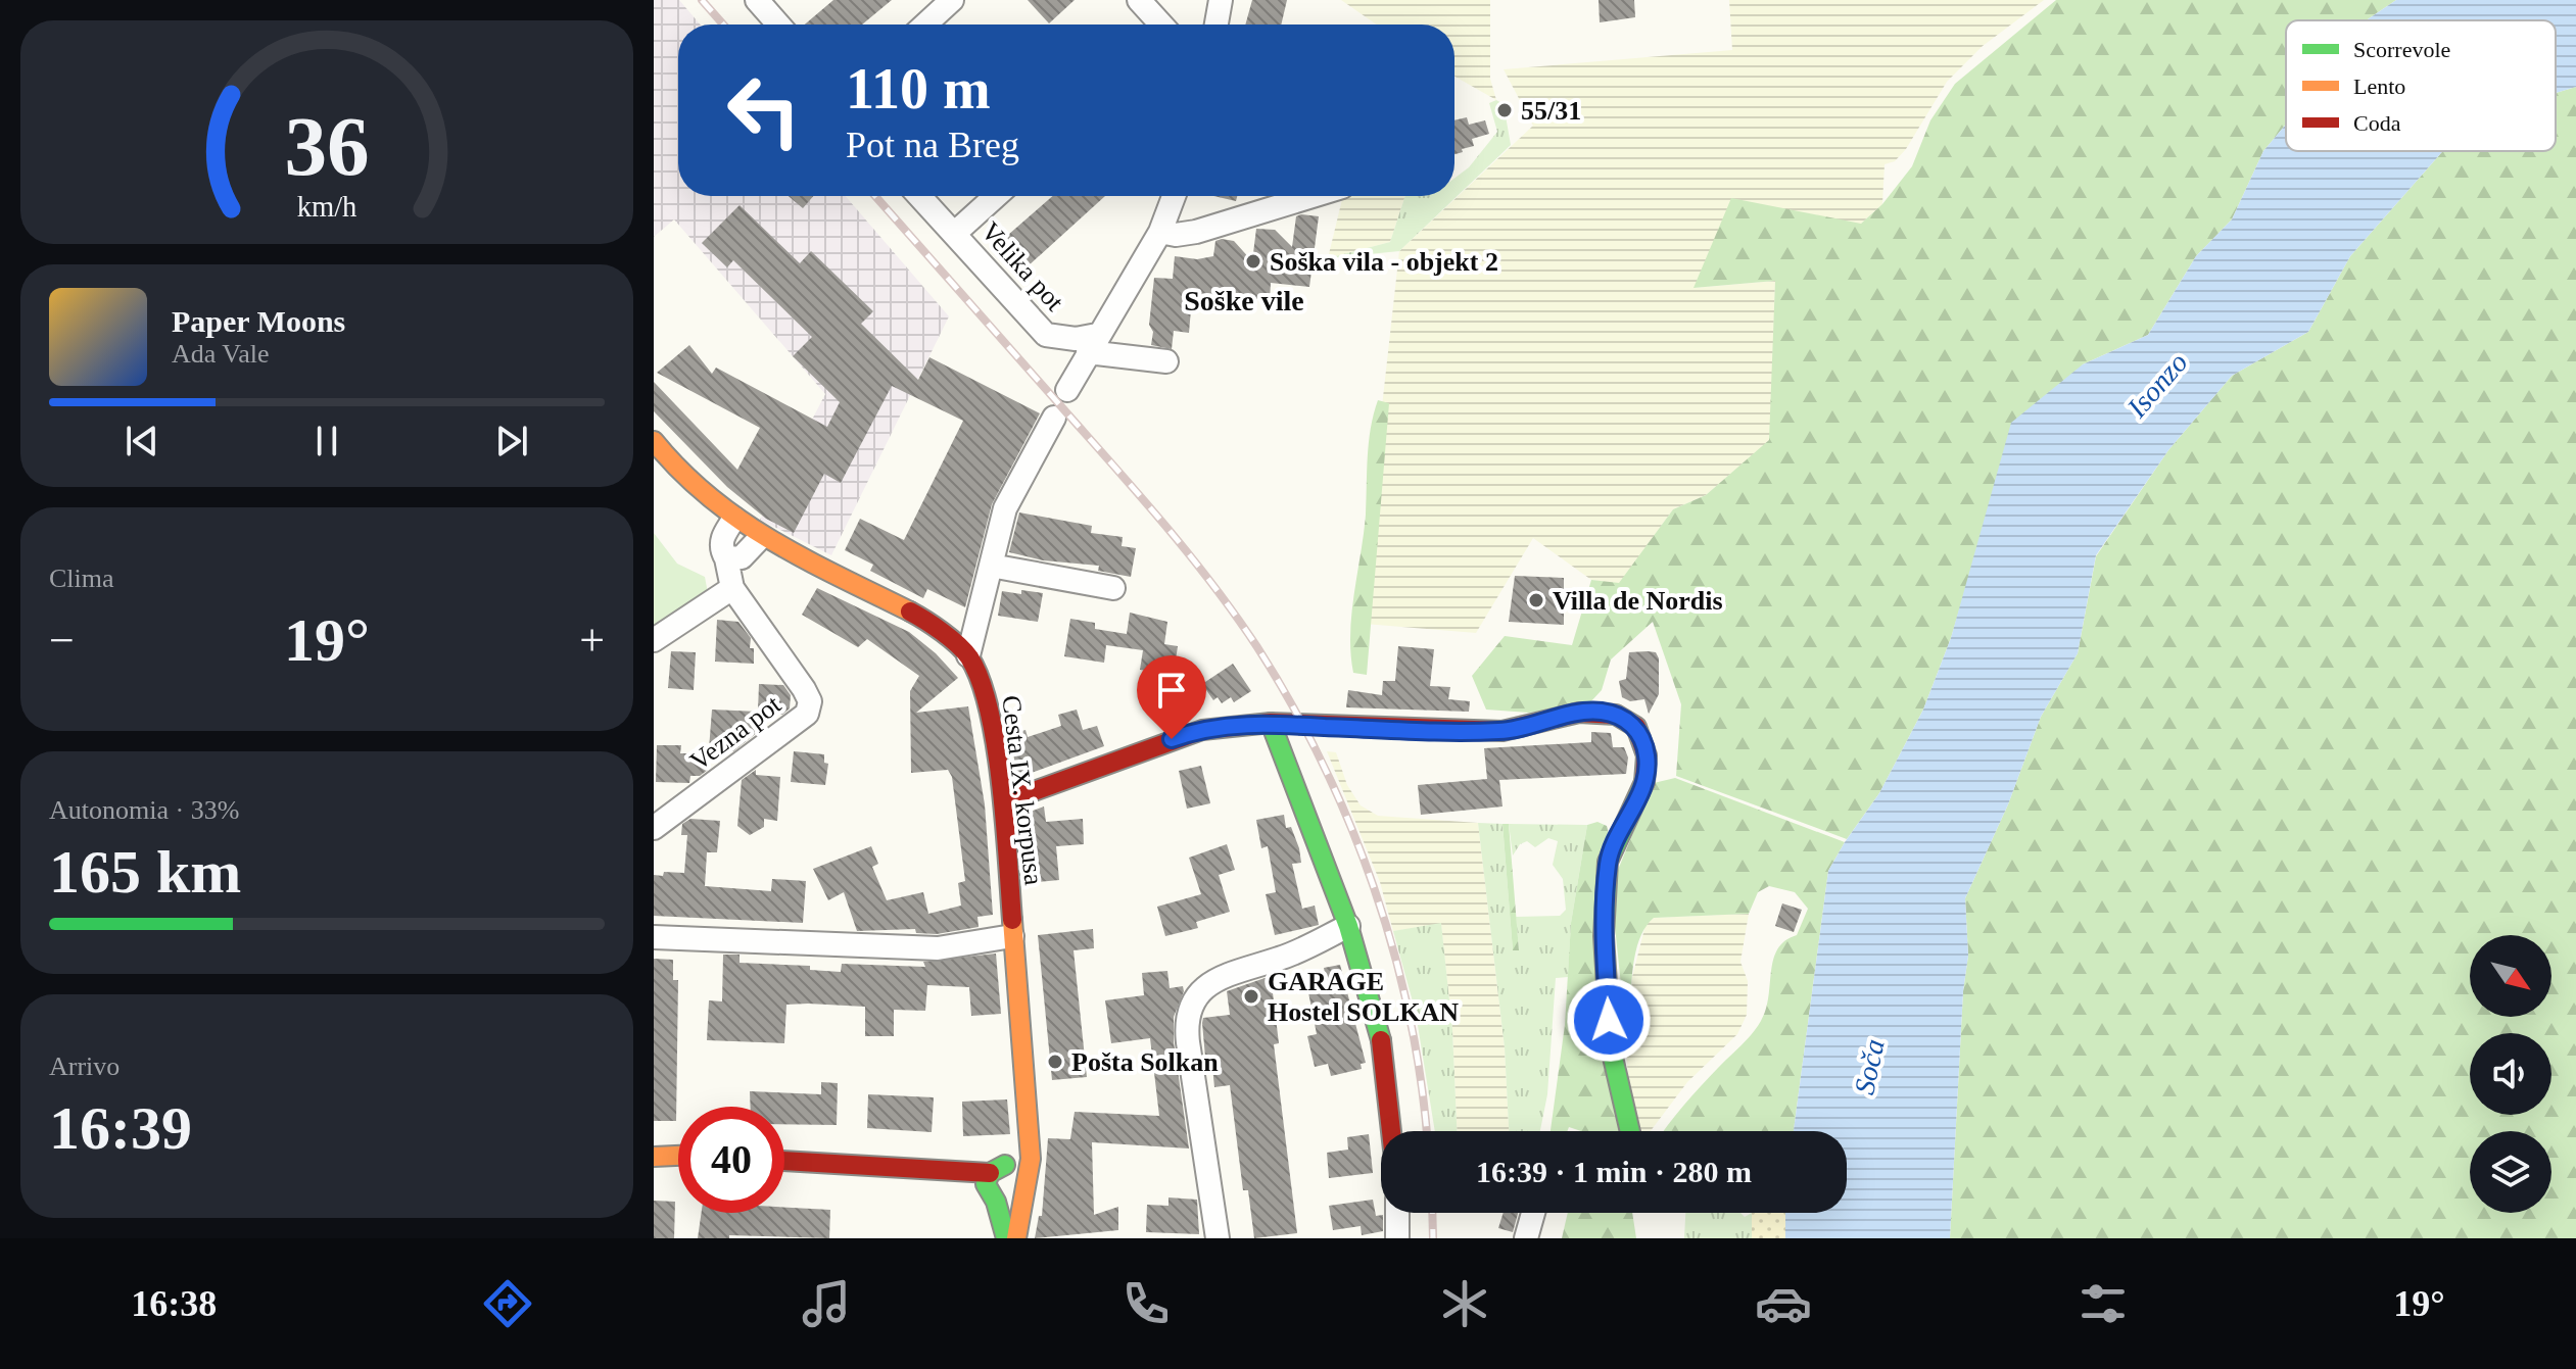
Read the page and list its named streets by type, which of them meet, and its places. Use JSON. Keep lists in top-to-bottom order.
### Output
{
  "streets": {
    "street": ["Velika pot", "Vezna pot", "Cesta IX. korpusa"]
  },
  "districts": ["Soške vile"],
  "water": ["Isonzo", "Soča"],
  "places": [
    "55/31",
    "Soška vila - objekt 2",
    "Villa de Nordis",
    "GARAGE Hostel SOLKAN",
    "Pošta Solkan"
  ],
  "legend": ["Scorrevole", "Lento", "Coda"],
  "north": "bottom right",
  "page": {
    "turn": ["110 m", "Pot na Breg"],
    "song": ["Paper Moons", "Ada Vale"],
    "tile": [
      "Clima",
      ["Autonomia · 33%", "165 km"],
      ["Arrivo", "16:39"]
    ],
    "heat": ["−", "19°", "+"],
    "limit": "40",
    "trip": "16:39 · 1 min · 280 m",
    "tabs": ["16:38", "19°"],
    "gauge": ["36", "km/h"]
  }
}
